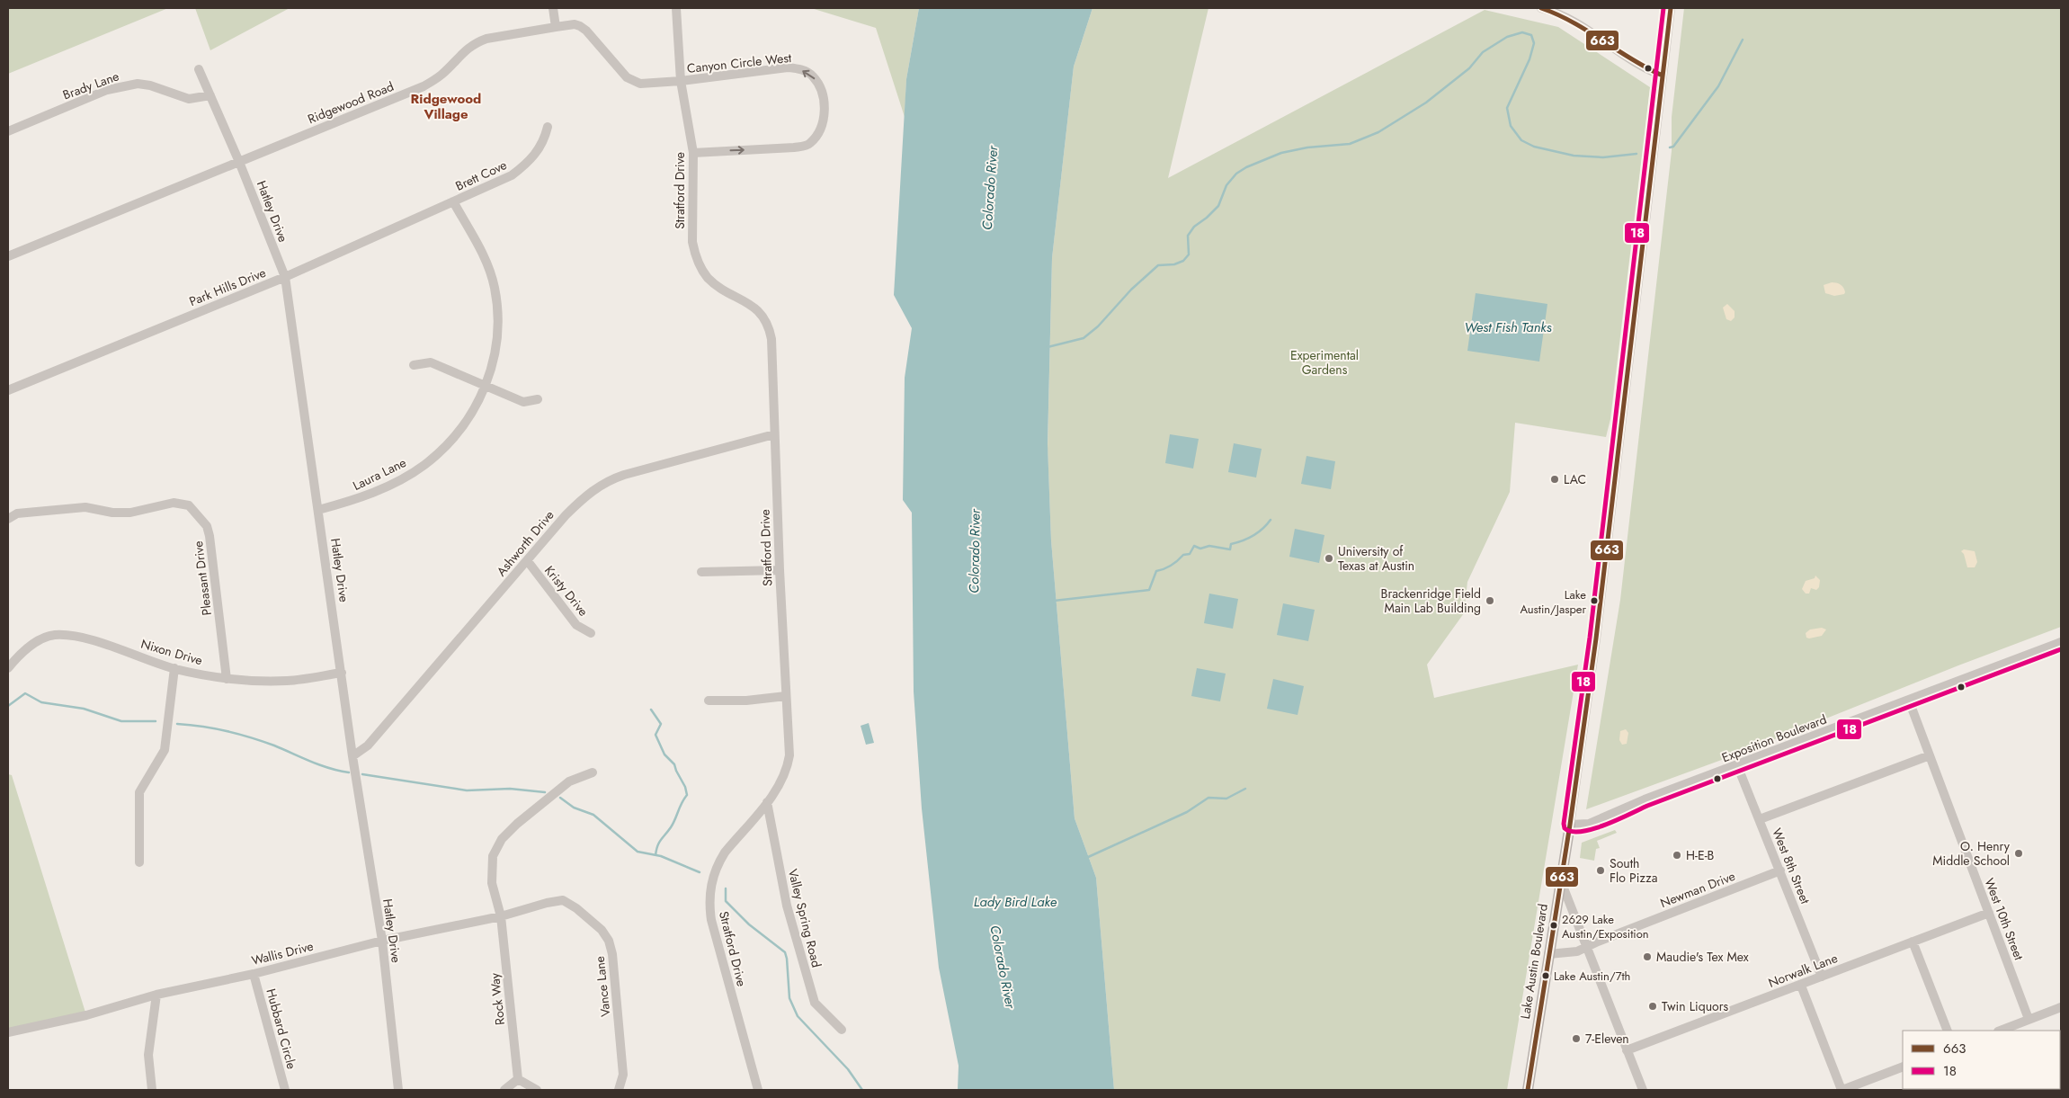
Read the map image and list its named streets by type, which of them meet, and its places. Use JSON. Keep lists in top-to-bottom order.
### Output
{
  "streets": {
    "main road": ["Lake Austin Boulevard"],
    "street": [
      "Canyon Circle West",
      "Brady Lane",
      "Ridgewood Road",
      "Brett Cove",
      "Stratford Drive",
      "Hatley Drive",
      "Park Hills Drive",
      "Laura Lane",
      "Ashworth Drive",
      "Pleasant Drive",
      "Kristy Drive",
      "Nixon Drive",
      "Exposition Boulevard",
      "West 8th Street",
      "Newman Drive",
      "Valley Spring Road",
      "West 10th Street",
      "Wallis Drive",
      "Norwalk Lane",
      "Vance Lane",
      "Rock Way",
      "Hubbard Circle"
    ]
  },
  "crossings": [
    ["Canyon Circle West", "Ridgewood Road"],
    ["Canyon Circle West", "Stratford Drive"],
    ["Brady Lane", "Hatley Drive"],
    ["Ridgewood Road", "Stratford Drive"],
    ["Ridgewood Road", "Hatley Drive"],
    ["Brett Cove", "Park Hills Drive"],
    ["Brett Cove", "Laura Lane"],
    ["Stratford Drive", "Ashworth Drive"],
    ["Stratford Drive", "Valley Spring Road"],
    ["Hatley Drive", "Park Hills Drive"],
    ["Hatley Drive", "Laura Lane"],
    ["Hatley Drive", "Ashworth Drive"],
    ["Hatley Drive", "Nixon Drive"],
    ["Hatley Drive", "Wallis Drive"],
    ["Park Hills Drive", "Laura Lane"],
    ["Ashworth Drive", "Kristy Drive"],
    ["Pleasant Drive", "Nixon Drive"],
    ["Exposition Boulevard", "West 8th Street"],
    ["Exposition Boulevard", "West 10th Street"],
    ["Exposition Boulevard", "Lake Austin Boulevard"],
    ["West 8th Street", "Newman Drive"],
    ["West 8th Street", "Norwalk Lane"],
    ["Newman Drive", "Lake Austin Boulevard"],
    ["West 10th Street", "Norwalk Lane"],
    ["Wallis Drive", "Vance Lane"],
    ["Wallis Drive", "Rock Way"],
    ["Wallis Drive", "Hubbard Circle"]
  ],
  "districts": ["Ridgewood Village"],
  "water": ["Colorado River", "West Fish Tanks", "Lady Bird Lake"],
  "parks": ["Experimental Gardens"],
  "places": [
    "LAC",
    "University of Texas at Austin",
    "Brackenridge Field Main Lab Building",
    "Lake Austin/Jasper",
    "O. Henry Middle School",
    "H-E-B",
    "South Flo Pizza",
    "2629 Lake Austin/Exposition",
    "Maudie's Tex Mex",
    "Lake Austin/7th",
    "Twin Liquors",
    "7-Eleven"
  ],
  "lines": ["transit line 663", "transit line 18"],
  "legend": ["663", "18"]
}
